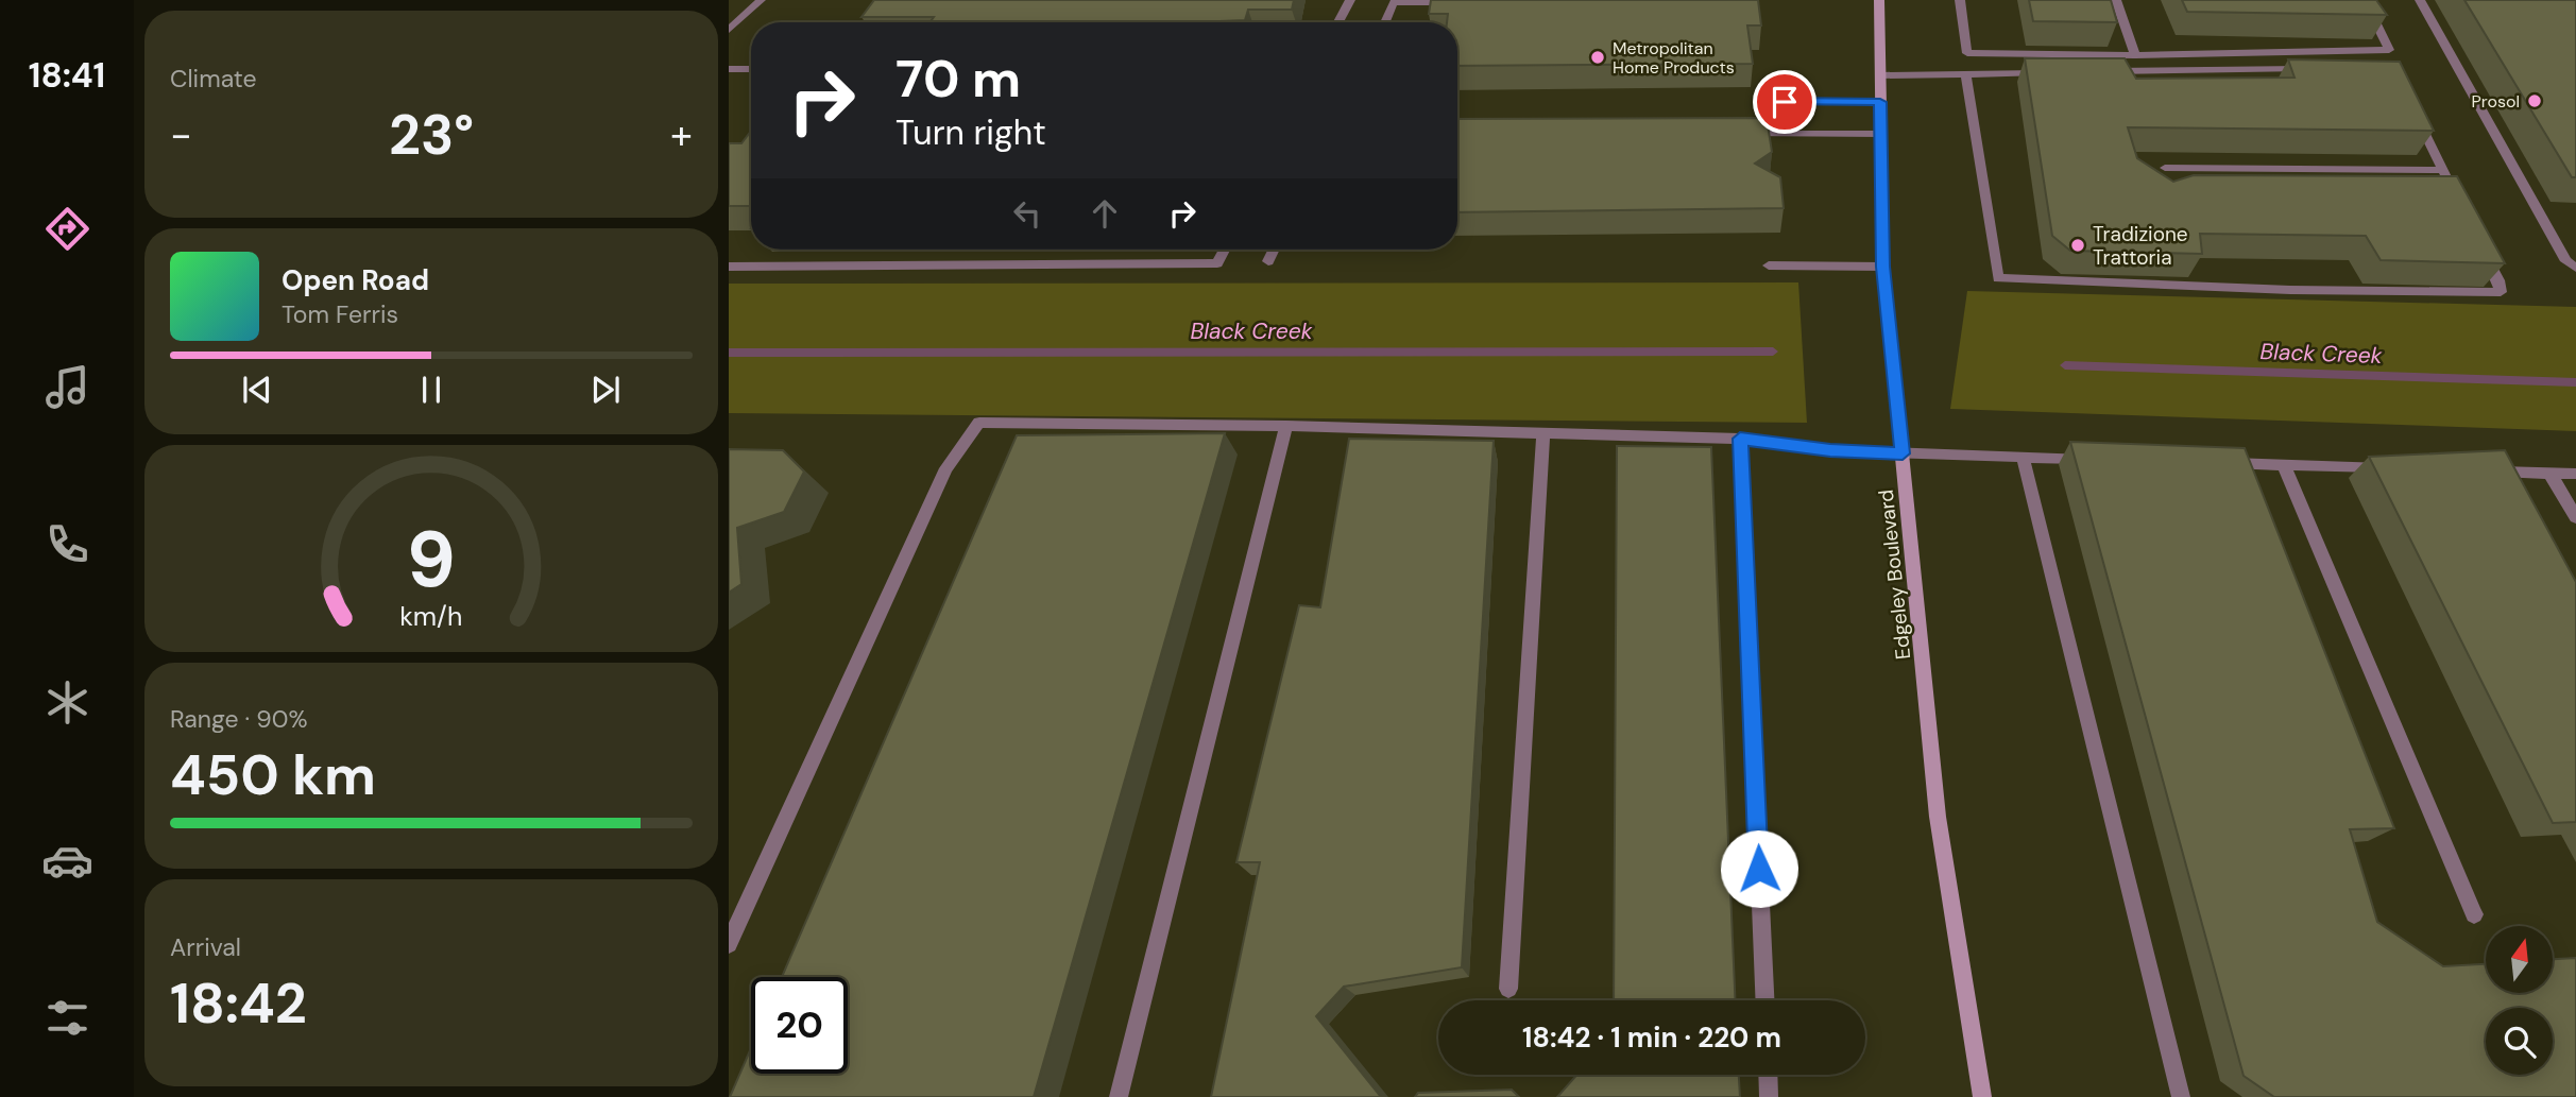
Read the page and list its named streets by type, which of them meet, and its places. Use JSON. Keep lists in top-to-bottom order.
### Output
{
  "streets": {
    "street": ["Edgeley Boulevard"]
  },
  "water": ["Black Creek"],
  "places": ["Metropolitan Home Products", "Prosol", "Tradizione Trattoria"],
  "north": "top",
  "page": {
    "tabs": "18:41",
    "tile": [
      "Climate",
      ["Range · 90%", "450 km"],
      ["Arrival", "18:42"]
    ],
    "turn": ["70 m", "Turn right"],
    "heat": ["−", "23°", "+"],
    "song": ["Open Road", "Tom Ferris"],
    "limit": "20",
    "trip": "18:42 · 1 min · 220 m",
    "gauge": ["9", "km/h"]
  }
}
